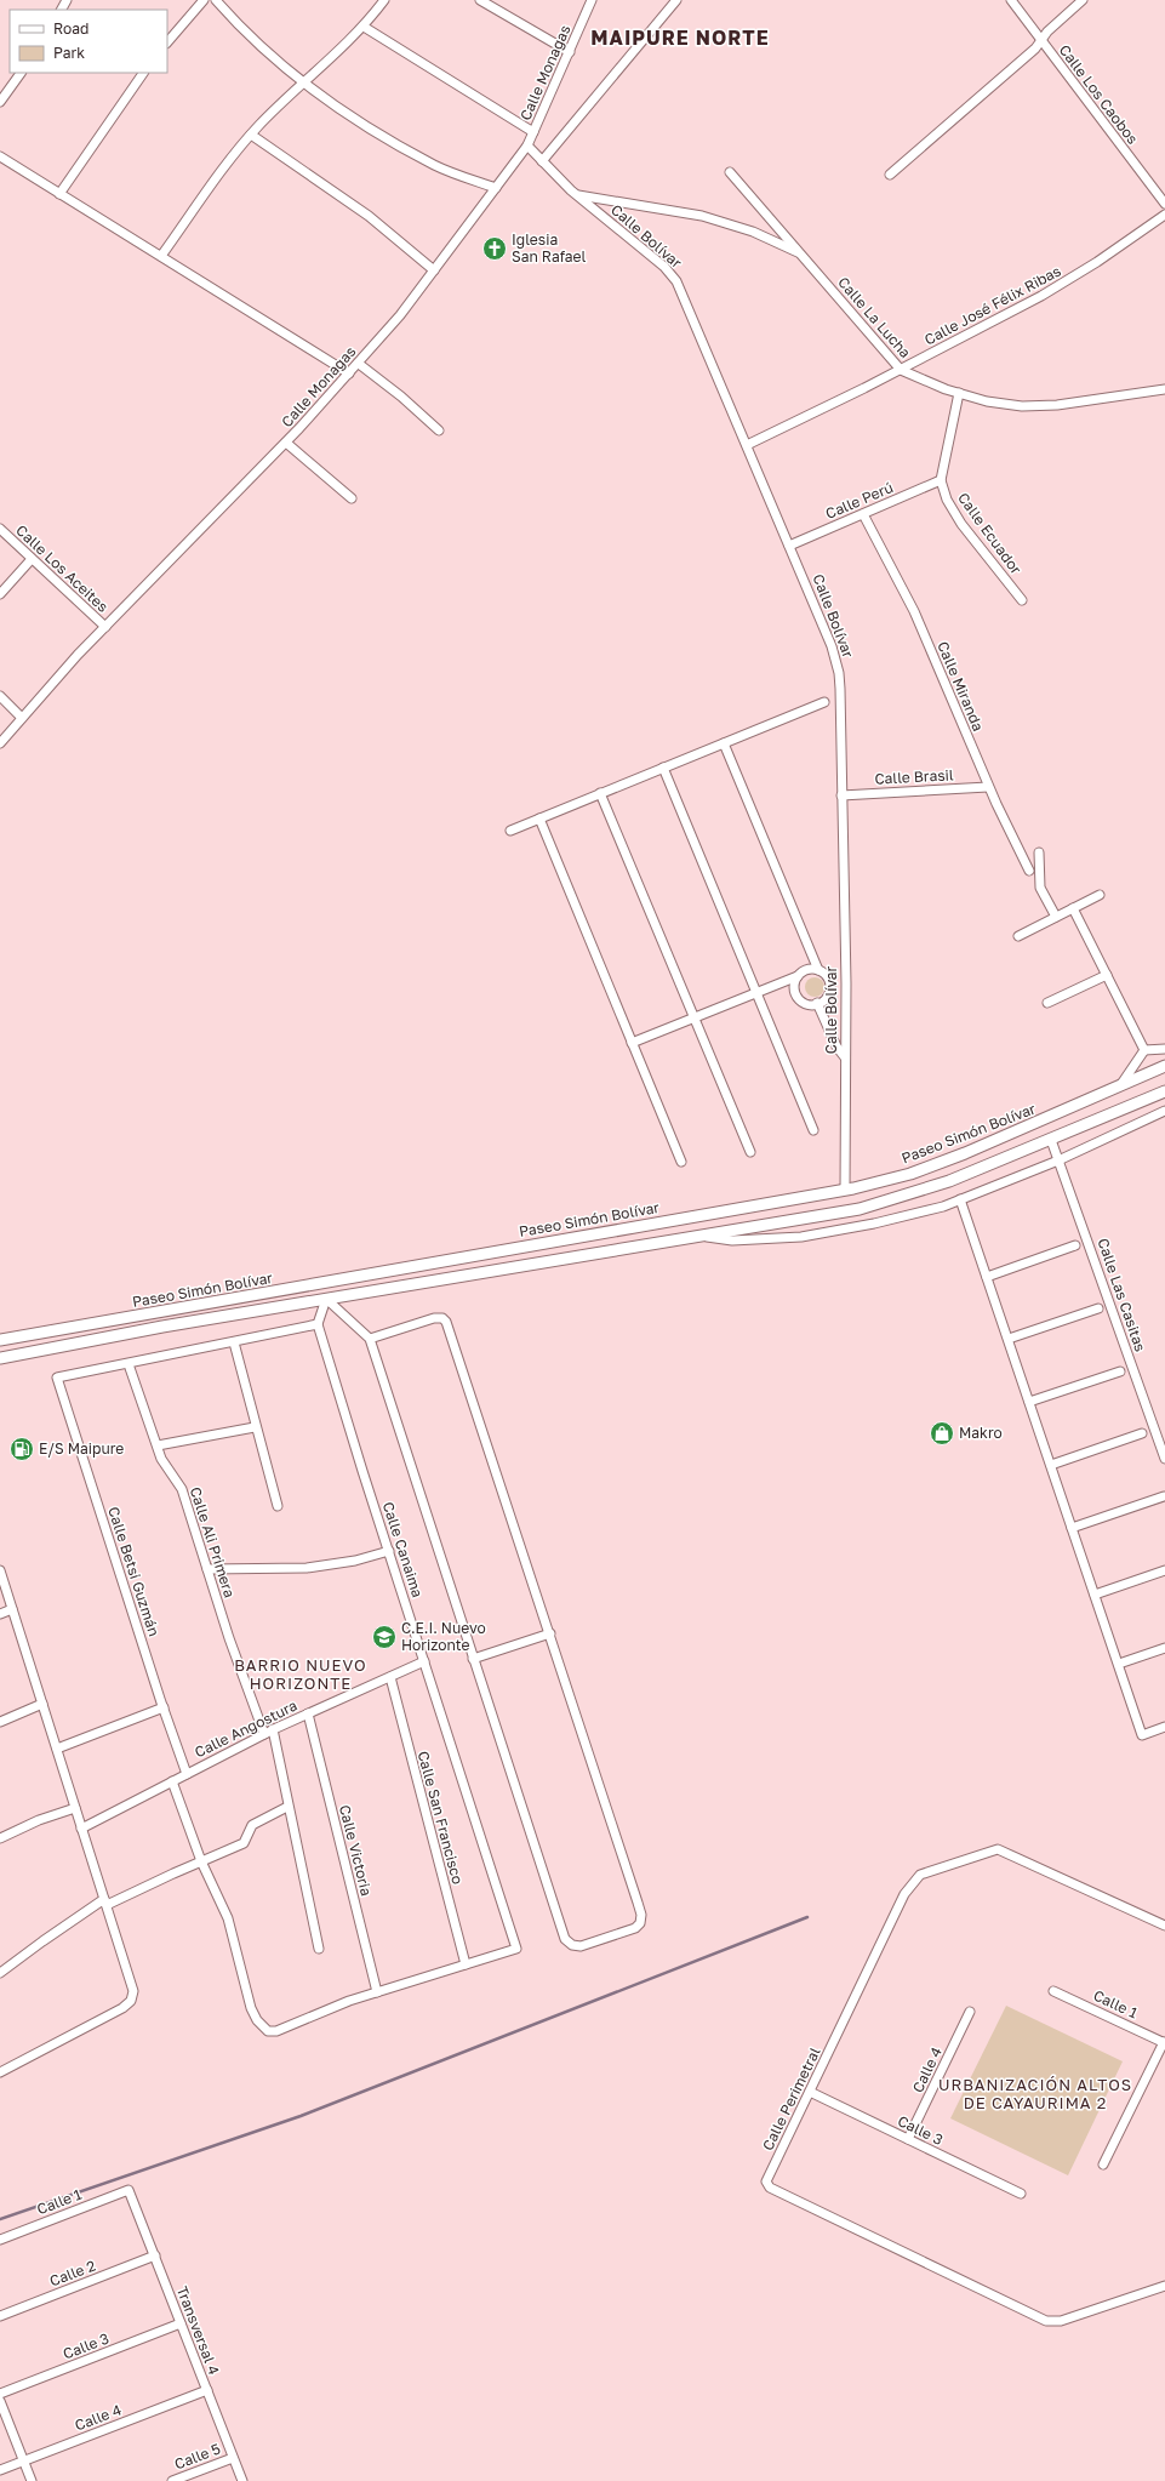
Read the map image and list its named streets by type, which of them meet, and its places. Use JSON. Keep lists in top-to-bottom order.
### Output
{
  "streets": {
    "main road": ["Paseo Simón Bolívar"],
    "street": [
      "Calle Monagas",
      "Calle Los Caobos",
      "Calle Bolívar",
      "Calle José Félix Ribas",
      "Calle La Lucha",
      "Calle Perú",
      "Calle Ecuador",
      "Calle Los Aceites",
      "Calle Miranda",
      "Calle Brasil",
      "Calle Las Casitas",
      "Calle Ali Primera",
      "Calle Canaima",
      "Calle Betsi Guzmán",
      "Calle Angostura",
      "Calle San Francisco",
      "Calle Victoria",
      "Calle 1",
      "Calle 4",
      "Calle Perimetral",
      "Calle 3",
      "Calle 2",
      "Transversal 4",
      "Calle 5"
    ]
  },
  "crossings": [
    ["Calle Monagas", "Calle Bolívar"],
    ["Calle Monagas", "Calle Los Aceites"],
    ["Calle Bolívar", "Calle José Félix Ribas"],
    ["Calle Bolívar", "Calle La Lucha"],
    ["Calle Bolívar", "Calle Perú"],
    ["Calle Bolívar", "Calle Brasil"],
    ["Calle Bolívar", "Paseo Simón Bolívar"],
    ["Calle José Félix Ribas", "Calle La Lucha"],
    ["Calle Perú", "Calle Ecuador"],
    ["Calle Perú", "Calle Miranda"],
    ["Calle Miranda", "Calle Brasil"],
    ["Paseo Simón Bolívar", "Calle Las Casitas"],
    ["Calle Ali Primera", "Calle Betsi Guzmán"],
    ["Calle Ali Primera", "Calle Angostura"],
    ["Calle Canaima", "Calle Angostura"],
    ["Calle Canaima", "Calle San Francisco"],
    ["Calle Betsi Guzmán", "Calle Angostura"],
    ["Calle Angostura", "Calle San Francisco"],
    ["Calle Angostura", "Calle Victoria"],
    ["Calle 1", "Transversal 4"],
    ["Calle 4", "Calle 3"],
    ["Calle 4", "Transversal 4"],
    ["Calle Perimetral", "Calle 3"],
    ["Calle 3", "Transversal 4"],
    ["Calle 2", "Transversal 4"],
    ["Transversal 4", "Calle 5"]
  ],
  "districts": ["MAIPURE NORTE", "BARRIO NUEVO HORIZONTE", "URBANIZACIÓN ALTOS DE CAYAURIMA 2"],
  "places": {
    "church": ["Iglesia San Rafael"],
    "shop": ["Makro"],
    "fuel station": ["E/S Maipure"],
    "school or university": ["C.E.I. Nuevo Horizonte"]
  },
  "legend": ["Road", "Park"]
}
